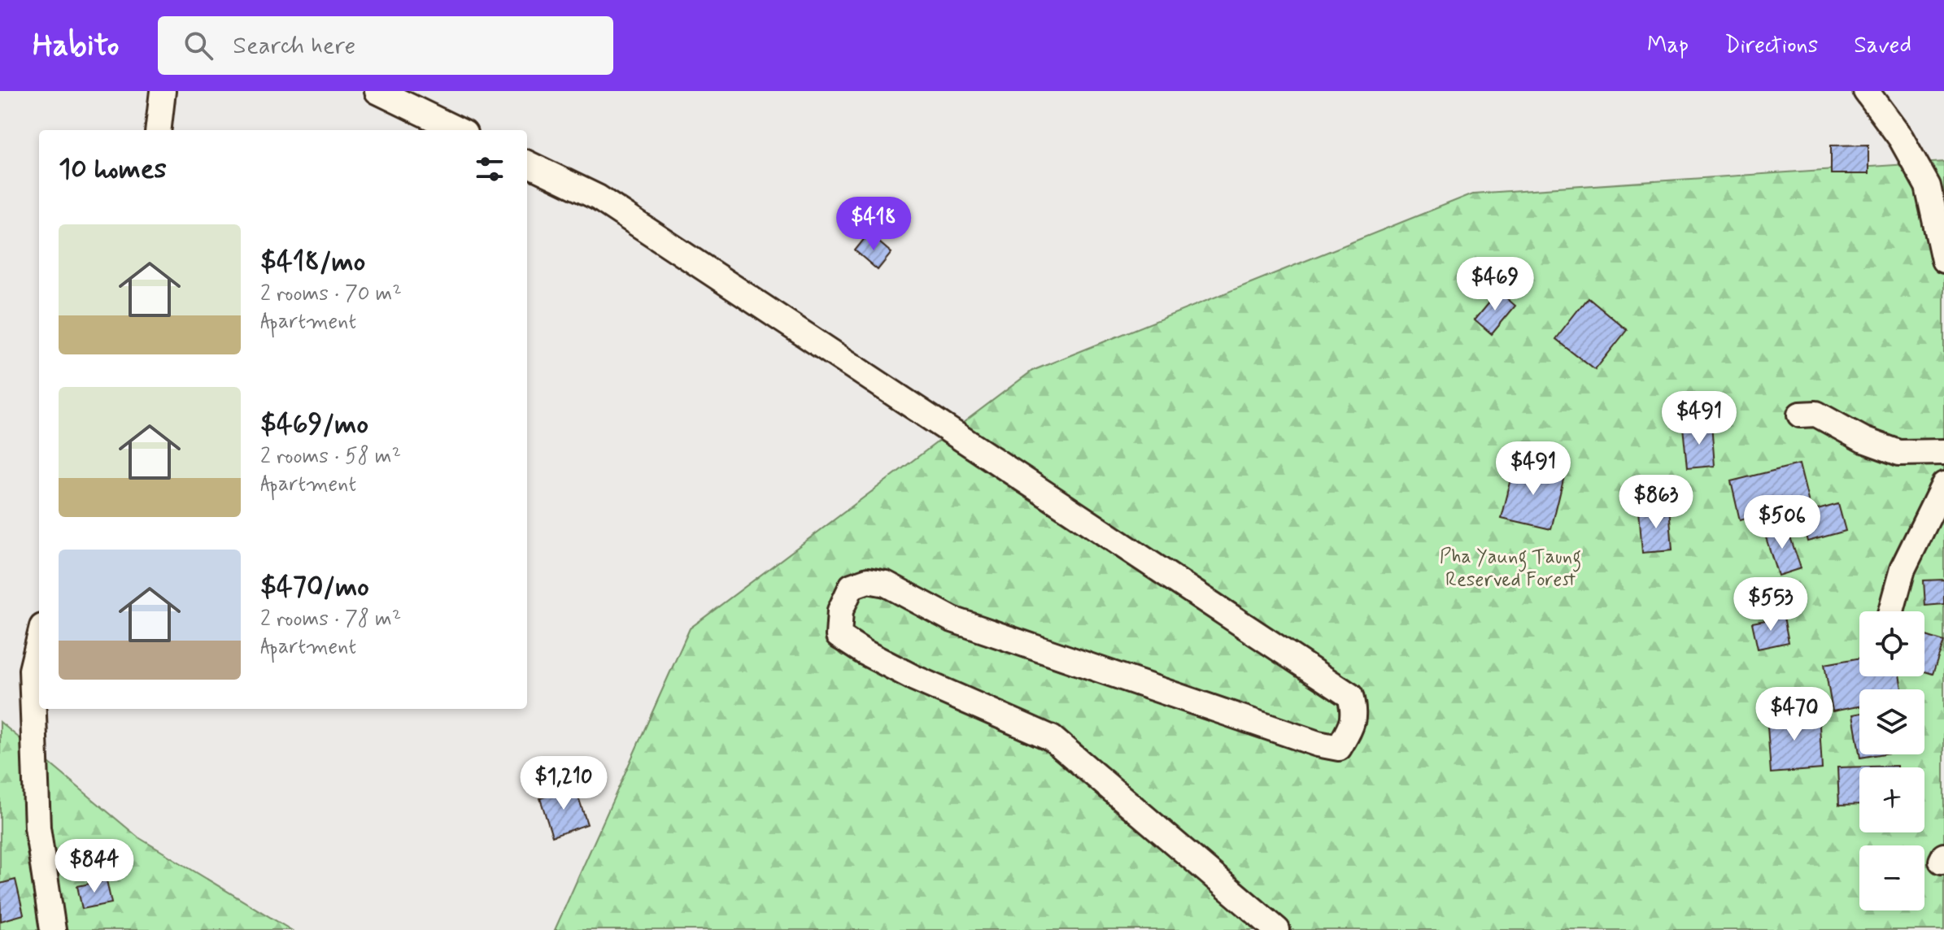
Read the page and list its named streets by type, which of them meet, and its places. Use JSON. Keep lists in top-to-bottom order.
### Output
{
  "parks": ["Pha Yaung Taung Reserved Forest"],
  "page": {
    "header": "Habito",
    "search": "Search here",
    "nav": ["Map", "Directions", "Saved"],
    "heading": "10 homes",
    "price": [
      "$418",
      "$469",
      "$491",
      "$491",
      "$863",
      "$506",
      "$553",
      "$470",
      "$1,210",
      "$844"
    ],
    "list": [
      {
        "name": "$418/mo",
        "note": "2 rooms · 70 m² · Apartment"
      },
      {
        "name": "$469/mo",
        "note": "2 rooms · 58 m² · Apartment"
      },
      {
        "name": "$470/mo",
        "note": "2 rooms · 78 m² · Apartment"
      }
    ],
    "map_buttons": ["+", "−"]
  }
}
